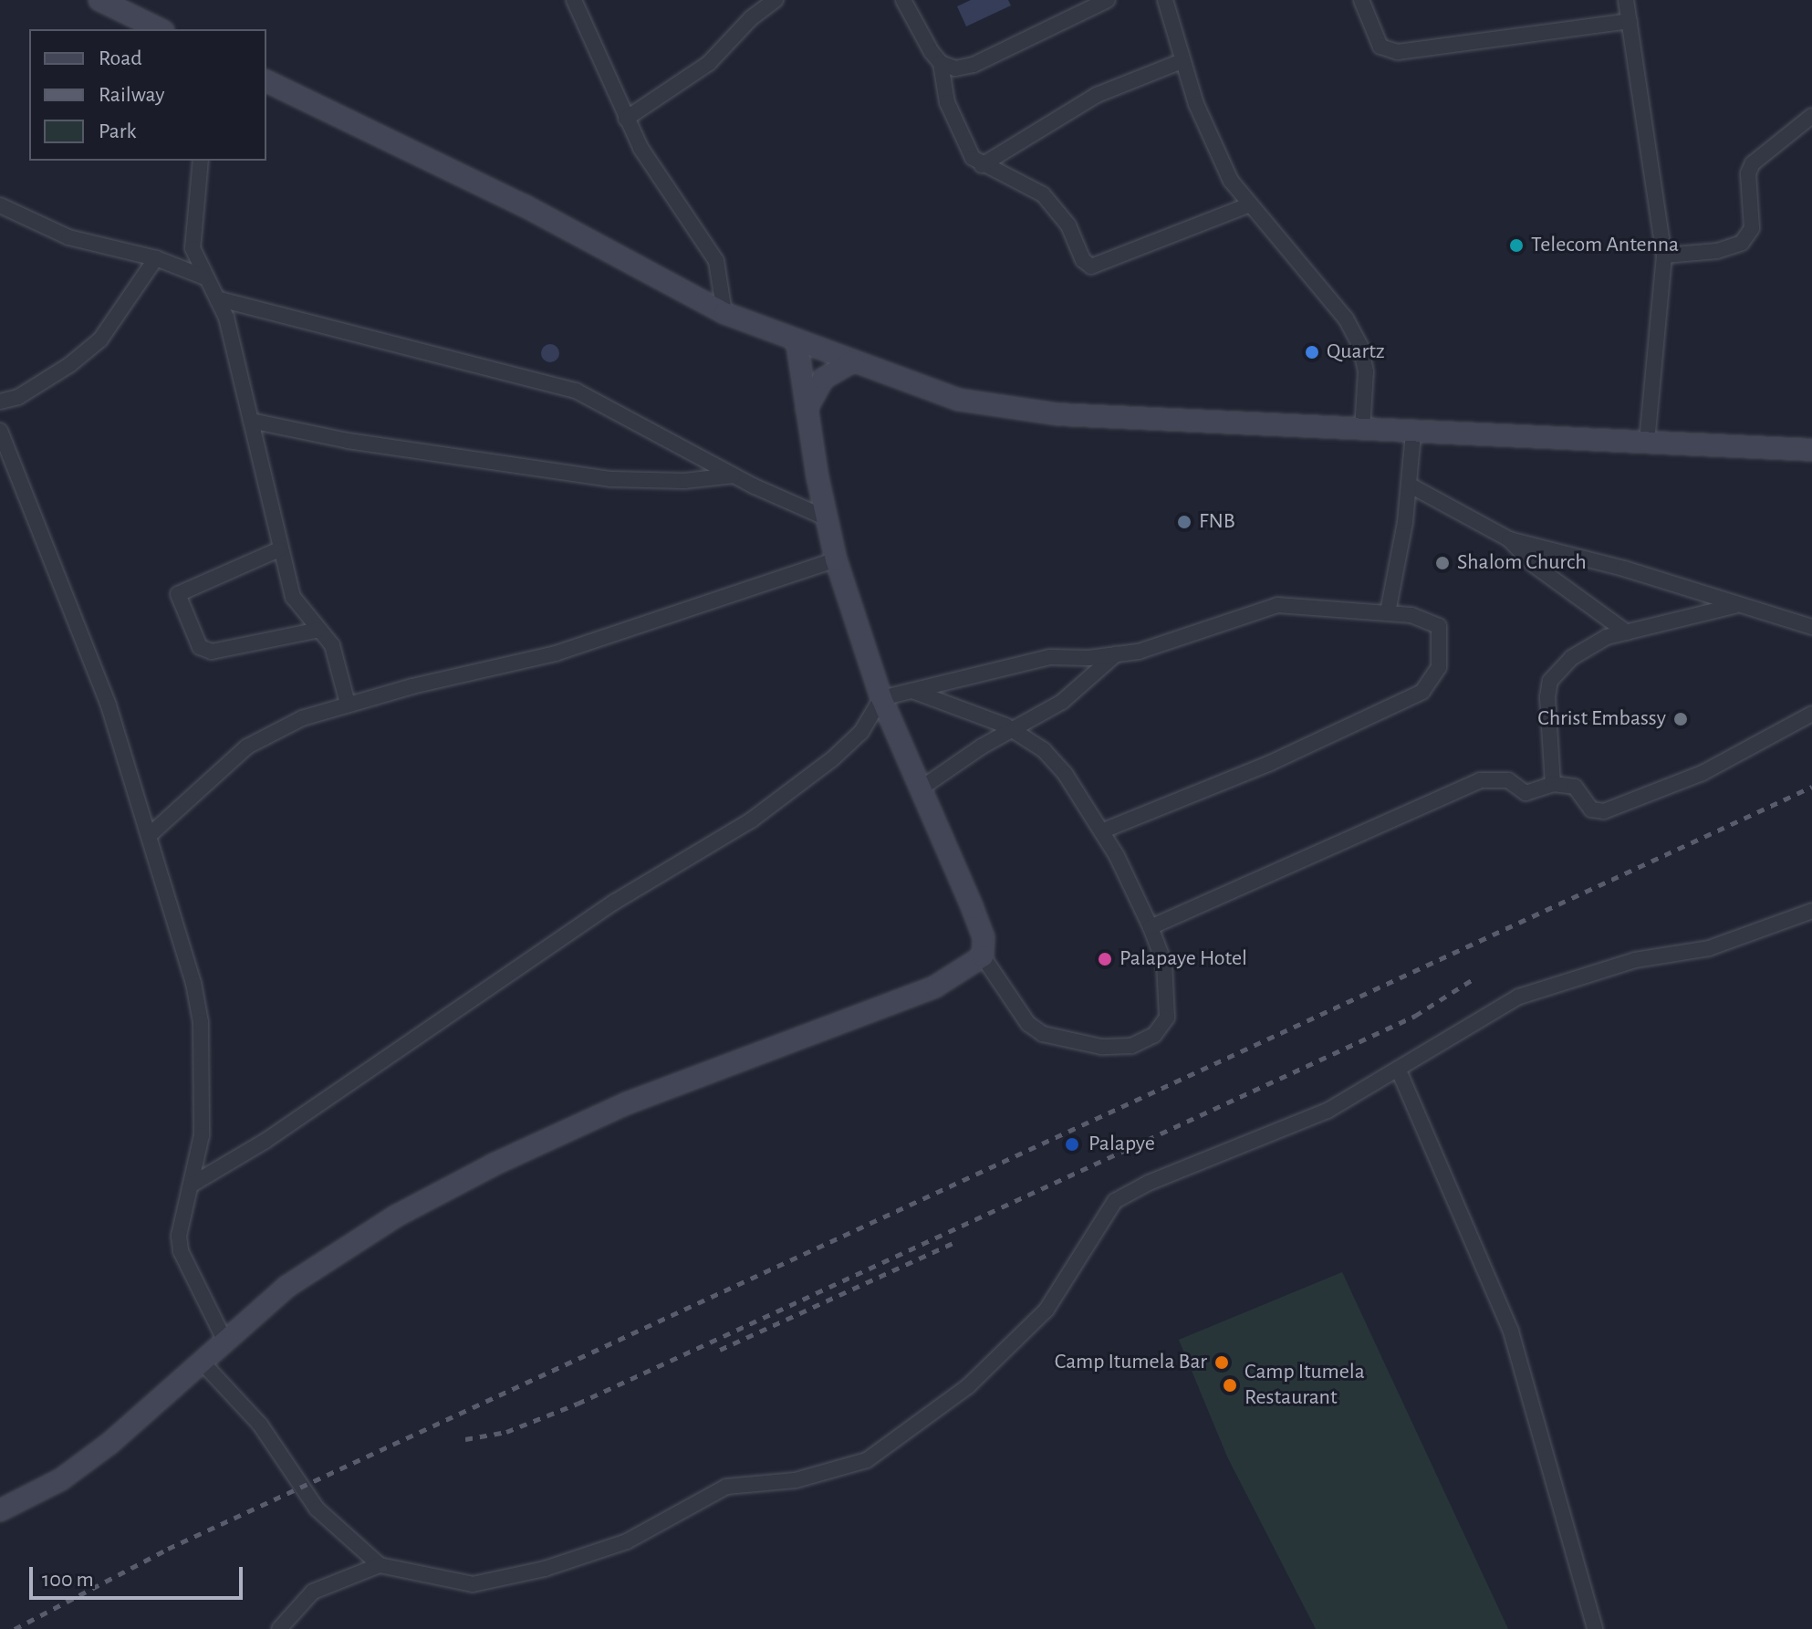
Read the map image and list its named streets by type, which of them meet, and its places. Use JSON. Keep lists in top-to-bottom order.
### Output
{
  "places": [
    "Telecom Antenna",
    "Quartz",
    "FNB",
    "Shalom Church",
    "Christ Embassy",
    "Palapaye Hotel",
    "Palapye",
    "Camp Itumela Bar",
    "Camp Itumela Restaurant"
  ],
  "legend": ["Road", "Railway", "Park"],
  "scale_bar": "100 m"
}
